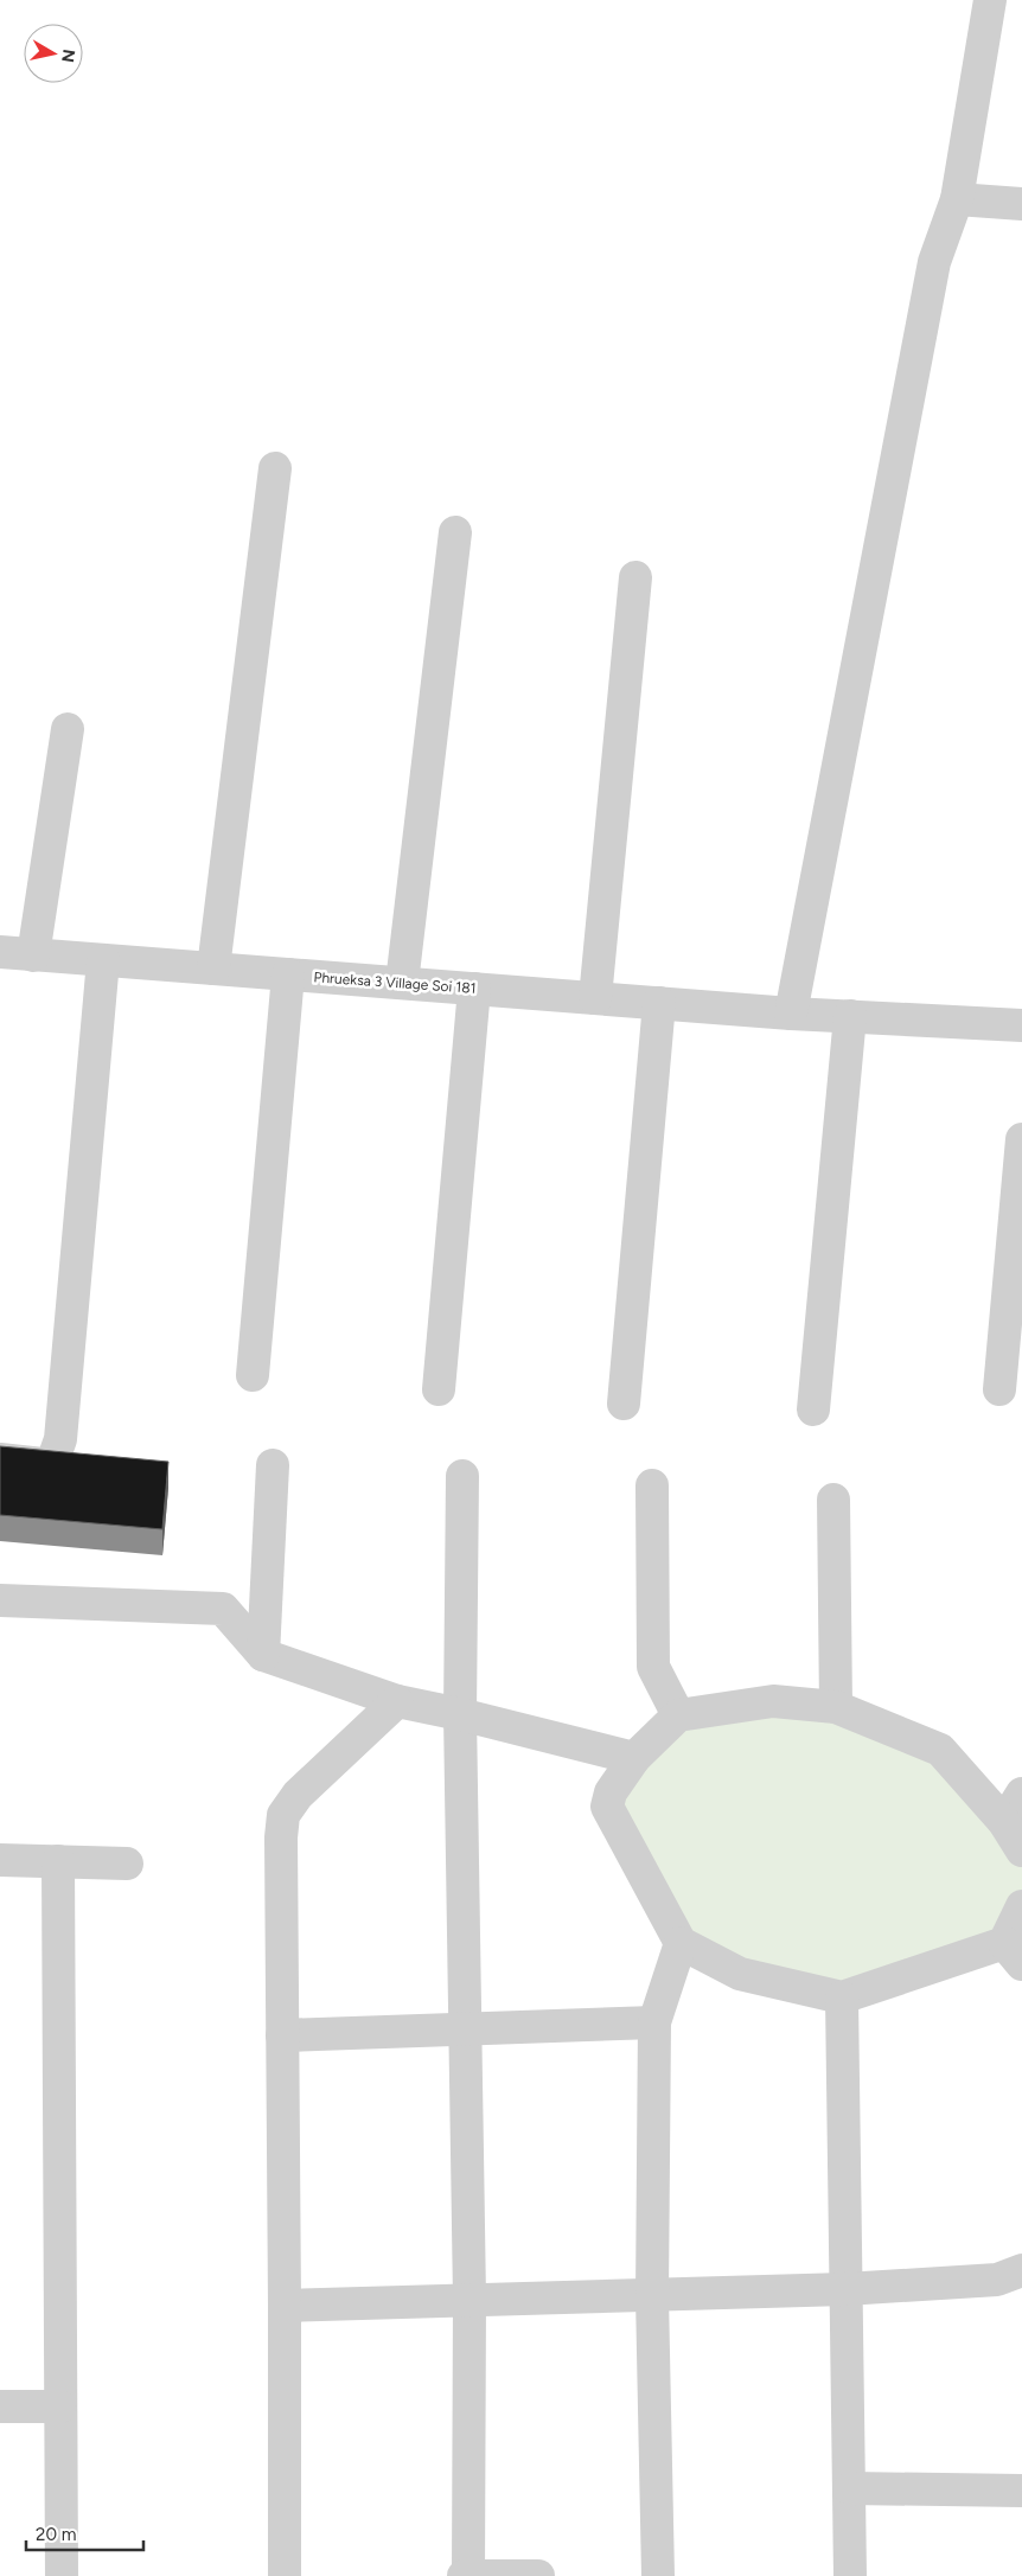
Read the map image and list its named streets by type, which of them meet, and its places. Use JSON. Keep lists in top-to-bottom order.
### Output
{
  "streets": {
    "street": ["Phrueksa 3 Village Soi 181"]
  },
  "scale_bar": "20 m",
  "north": "right"
}
